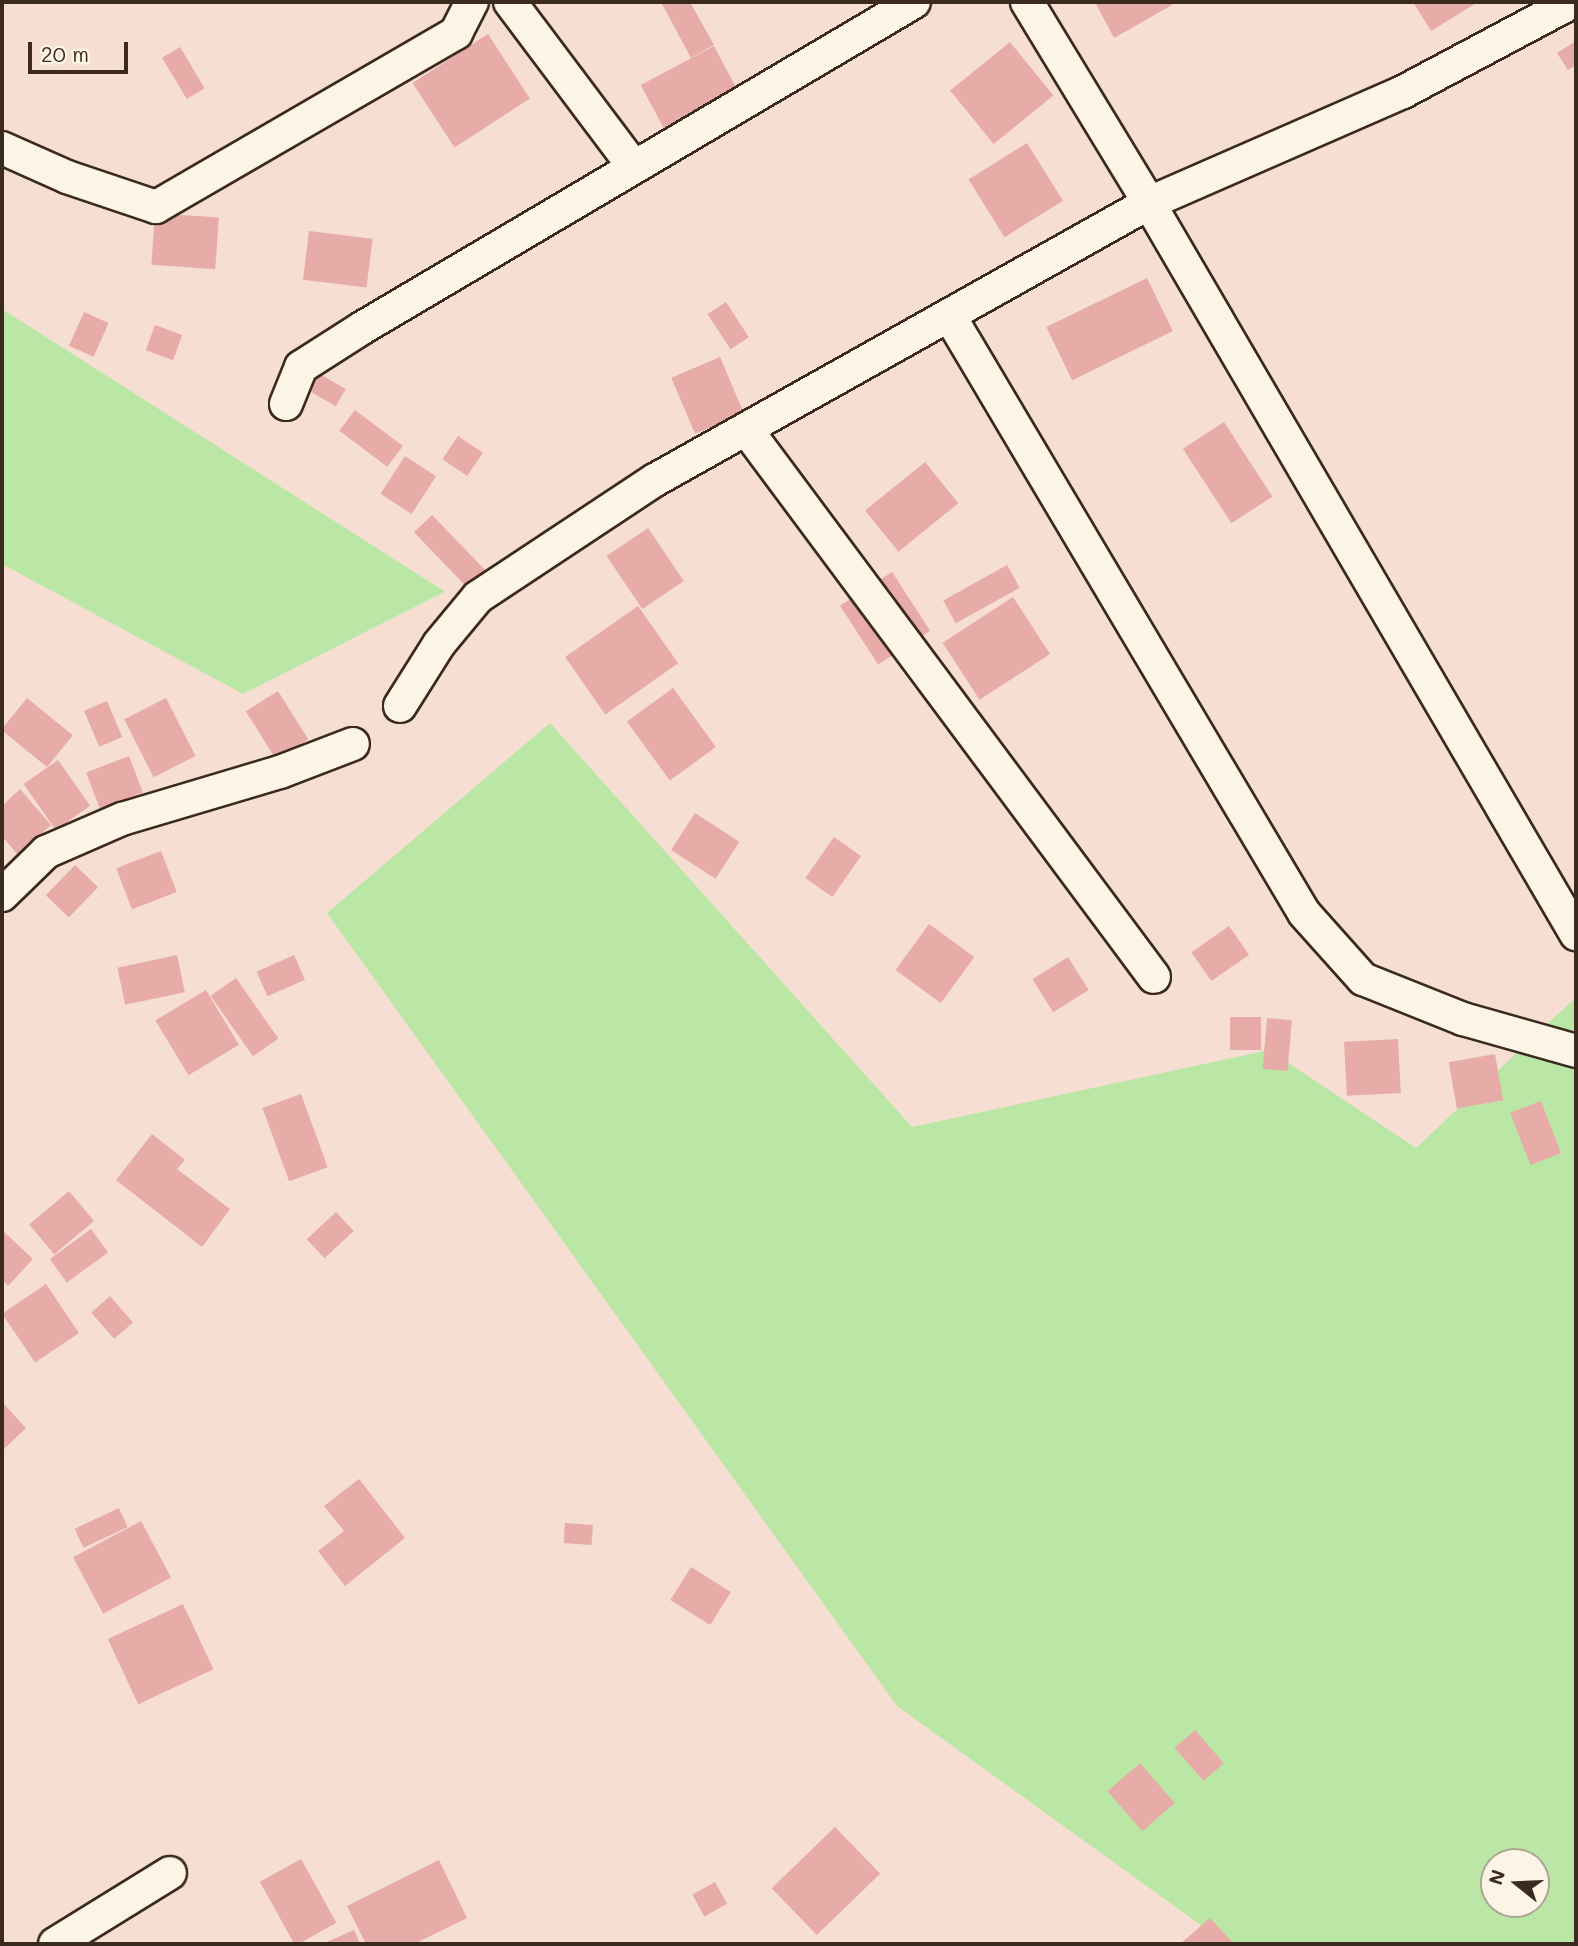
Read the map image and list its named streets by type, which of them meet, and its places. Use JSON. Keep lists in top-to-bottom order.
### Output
{
  "scale_bar": "20 m",
  "north": "left"
}
